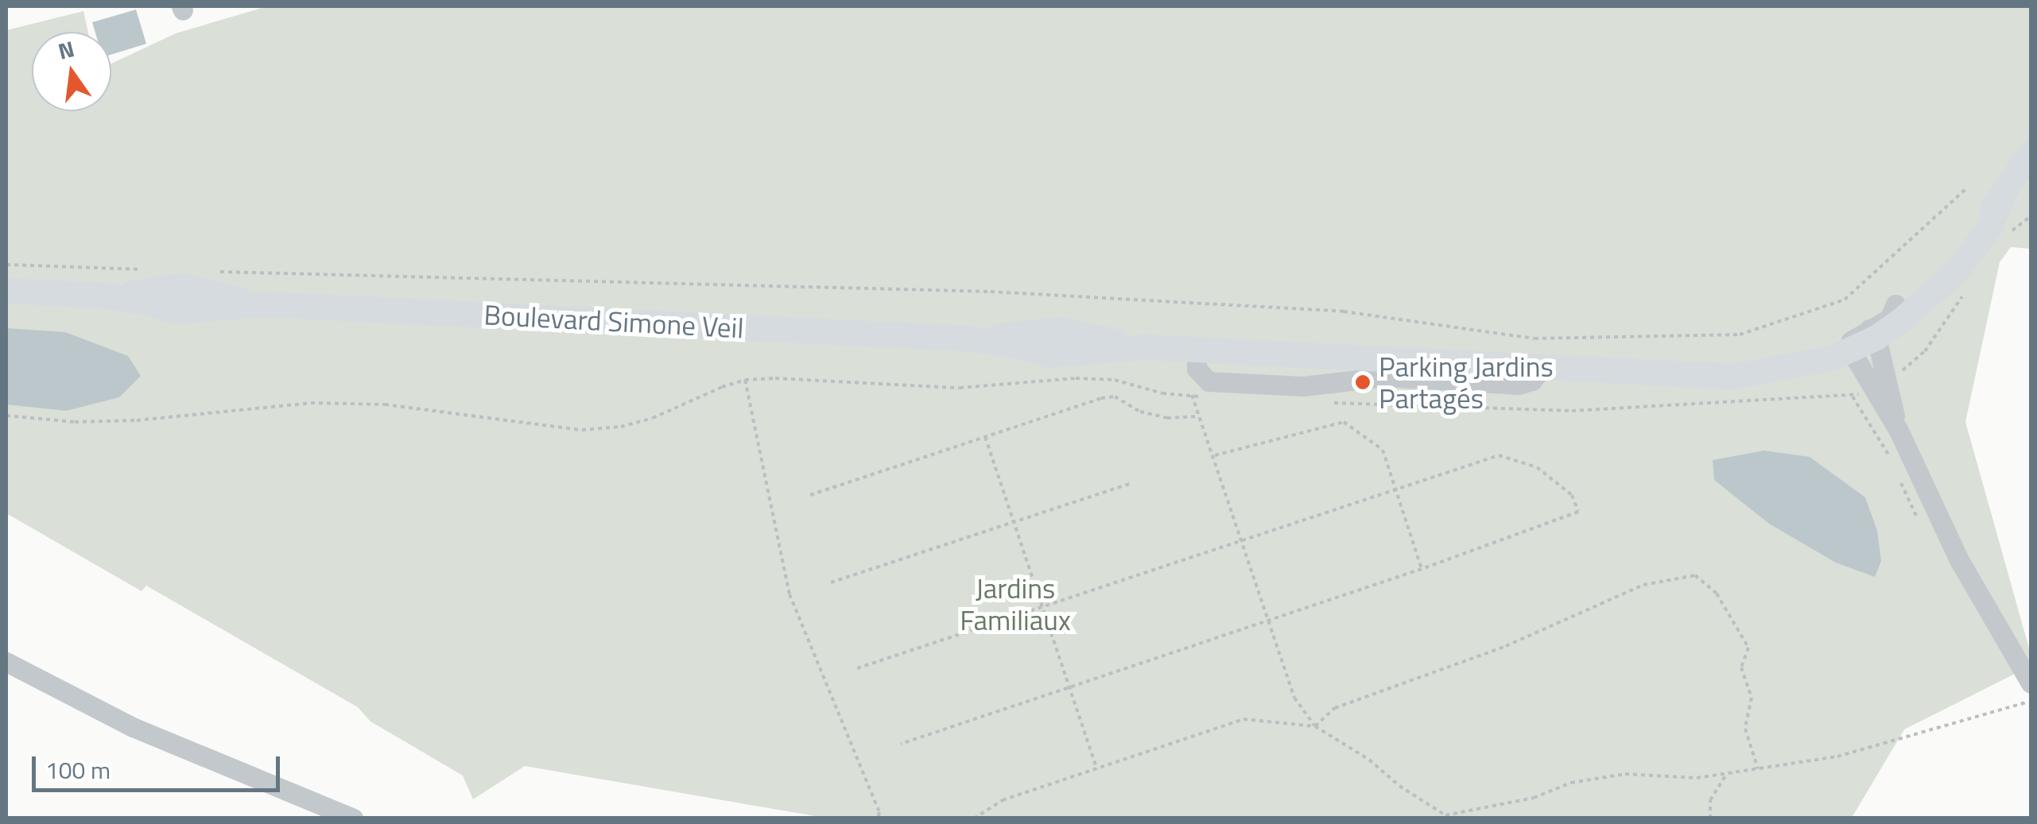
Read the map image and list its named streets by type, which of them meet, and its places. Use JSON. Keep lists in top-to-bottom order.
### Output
{
  "streets": {
    "main road": ["Boulevard Simone Veil"]
  },
  "parks": ["Jardins Familiaux"],
  "places": ["Parking Jardins Partagés"],
  "scale_bar": "100 m",
  "north": "top"
}
